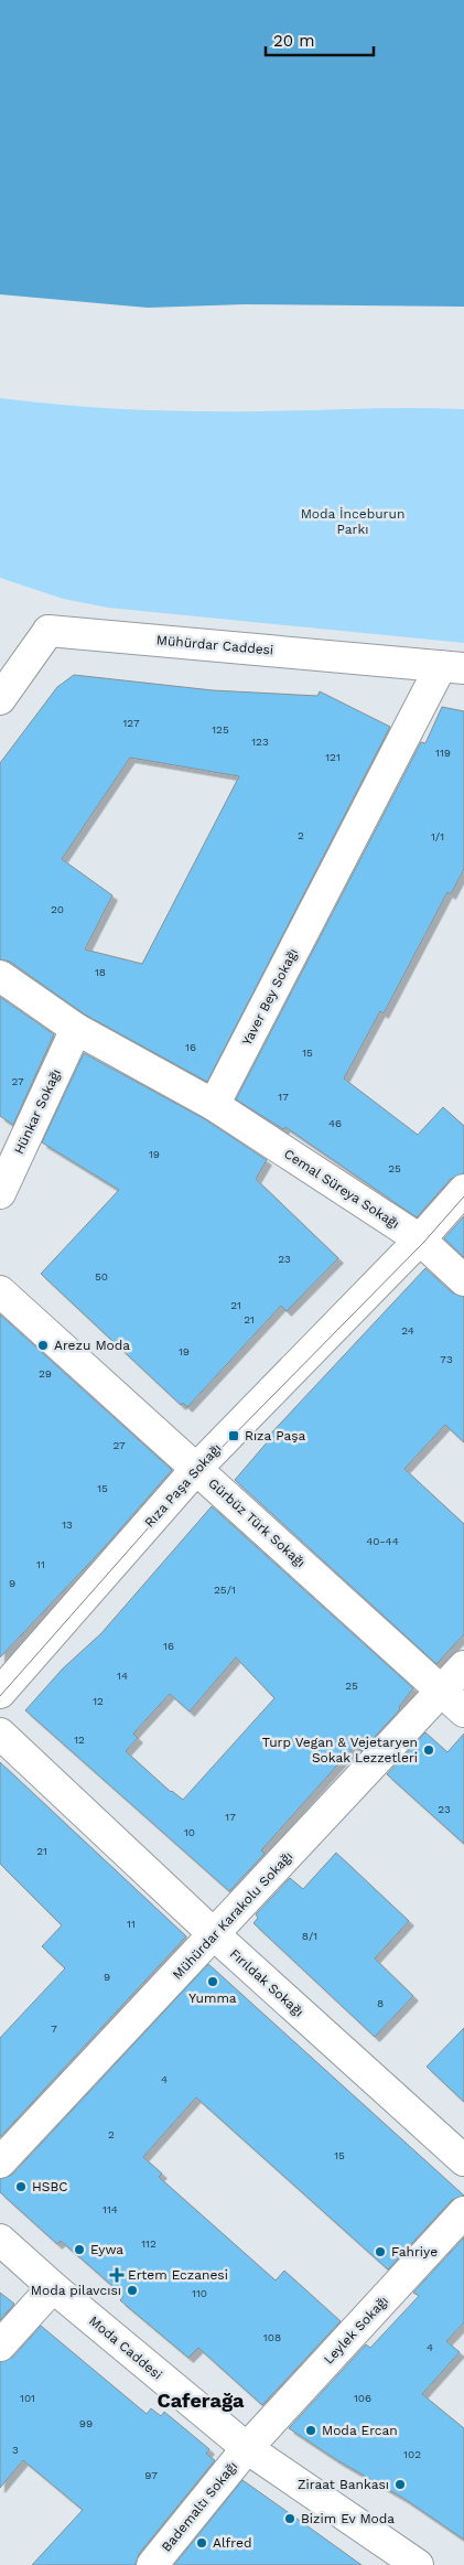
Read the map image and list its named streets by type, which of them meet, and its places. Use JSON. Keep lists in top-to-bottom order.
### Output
{
  "streets": {
    "street": [
      "Mühürdar Caddesi",
      "Yaver Bey Sokağı",
      "Hünkar Sokağı",
      "Cemal Süreya Sokağı",
      "Rıza Paşa Sokağı",
      "Gürbüz Türk Sokağı",
      "Mühürdar Karakolu Sokağı",
      "Fırıldak Sokağı",
      "Leylek Sokağı",
      "Moda Caddesi",
      "Bademaltı Sokağı"
    ]
  },
  "crossings": [
    ["Mühürdar Caddesi", "Yaver Bey Sokağı"],
    ["Yaver Bey Sokağı", "Cemal Süreya Sokağı"],
    ["Cemal Süreya Sokağı", "Rıza Paşa Sokağı"],
    ["Rıza Paşa Sokağı", "Gürbüz Türk Sokağı"],
    ["Gürbüz Türk Sokağı", "Mühürdar Karakolu Sokağı"],
    ["Mühürdar Karakolu Sokağı", "Fırıldak Sokağı"],
    ["Leylek Sokağı", "Moda Caddesi"],
    ["Leylek Sokağı", "Bademaltı Sokağı"],
    ["Moda Caddesi", "Bademaltı Sokağı"]
  ],
  "districts": ["Caferağa"],
  "parks": ["Moda İnceburun Parkı"],
  "places": {
    "other": [
      "Arezu Moda",
      "Turp Vegan & Vejetaryen Sokak Lezzetleri",
      "Yumma",
      "HSBC",
      "Eywa",
      "Fahriye",
      "Moda pilavcısı",
      "Moda Ercan",
      "Ziraat Bankası",
      "Bizim Ev Moda",
      "Alfred"
    ],
    "transit": ["Rıza Paşa"],
    "health": ["Ertem Eczanesi"]
  },
  "house_numbers": [
    "127",
    "125",
    "123",
    "119",
    "121",
    "2",
    "1/1",
    "20",
    "18",
    "16",
    "15",
    "27",
    "17",
    "46",
    "19",
    "25",
    "23",
    "50",
    "21",
    "21",
    "24",
    "19",
    "73",
    "29",
    "27",
    "15",
    "13",
    "40-44",
    "11",
    "9",
    "25/1",
    "16",
    "14",
    "25",
    "12",
    "12",
    "23",
    "17",
    "10",
    "21",
    "11",
    "8/1",
    "9",
    "8",
    "7",
    "4",
    "2",
    "15",
    "114",
    "112",
    "110",
    "108",
    "4",
    "101",
    "106",
    "99",
    "3",
    "102",
    "97"
  ],
  "scale_bar": "20 m"
}
